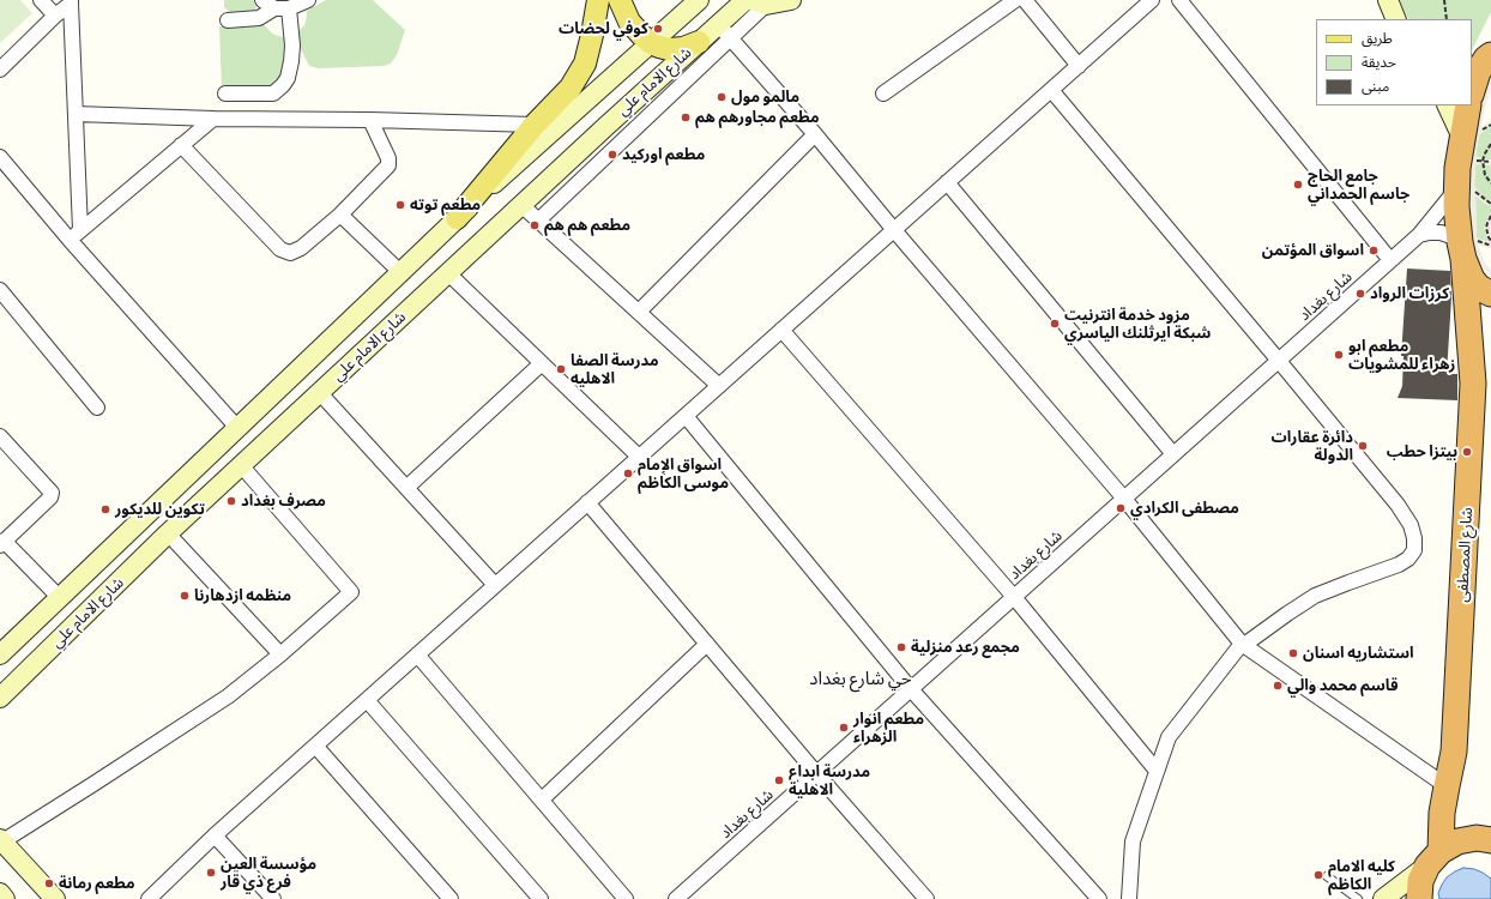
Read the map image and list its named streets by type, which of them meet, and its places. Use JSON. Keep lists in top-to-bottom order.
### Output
{
  "streets": {
    "highway": ["شارع المصطفى"],
    "main road": ["شارع الامام علي"],
    "street": ["شارع بغداد"]
  },
  "crossings": [
    ["شارع بغداد", "شارع المصطفى"]
  ],
  "districts": ["حي شارع بغداد"],
  "places": [
    "كوفي لحضات",
    "مالمو مول",
    "مطعم مجاورهم هم",
    "مطعم اوركيد",
    "جامع الحاج جاسم الحمداني",
    "مطعم توته",
    "مطعم هم هم",
    "اسواق المؤتمن",
    "كرزات الرواد",
    "مزود خدمة انترنيت شبكة ايرثلنك الياسري",
    "مطعم ابو زهراء للمشويات",
    "مدرسة الصفا الاهليه",
    "دائرة عقارات الدولة",
    "بيتزا حطب",
    "اسواق الإمام موسى الكاظم",
    "مصرف بغداد",
    "مصطفى الكرادي",
    "تكوين للديكور",
    "منظمه ازدهارنا",
    "مجمع رعد منزلية",
    "استشاريه اسنان",
    "قاسم محمد والي",
    "مطعم انوار الزهراء",
    "مدرسة ابداع الاهلية",
    "مؤسسة العين فرع ذي قار",
    "كليه الامام الكاظم",
    "مطعم رمانة"
  ],
  "legend": ["طريق", "حديقة", "مبنى"]
}
